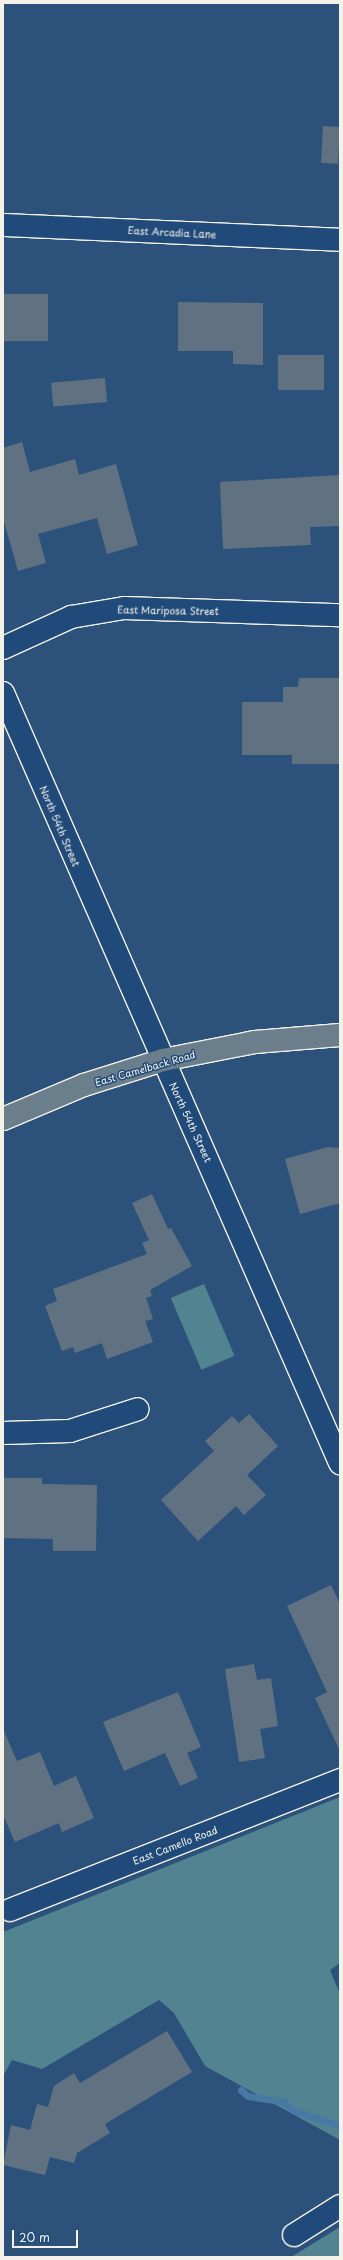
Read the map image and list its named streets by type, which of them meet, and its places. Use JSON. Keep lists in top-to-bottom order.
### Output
{
  "streets": {
    "main road": ["East Camelback Road"],
    "street": [
      "East Arcadia Lane",
      "East Mariposa Street",
      "North 54th Street",
      "East Camello Road"
    ]
  },
  "crossings": [
    ["North 54th Street", "East Camelback Road"]
  ],
  "scale_bar": "20 m"
}
